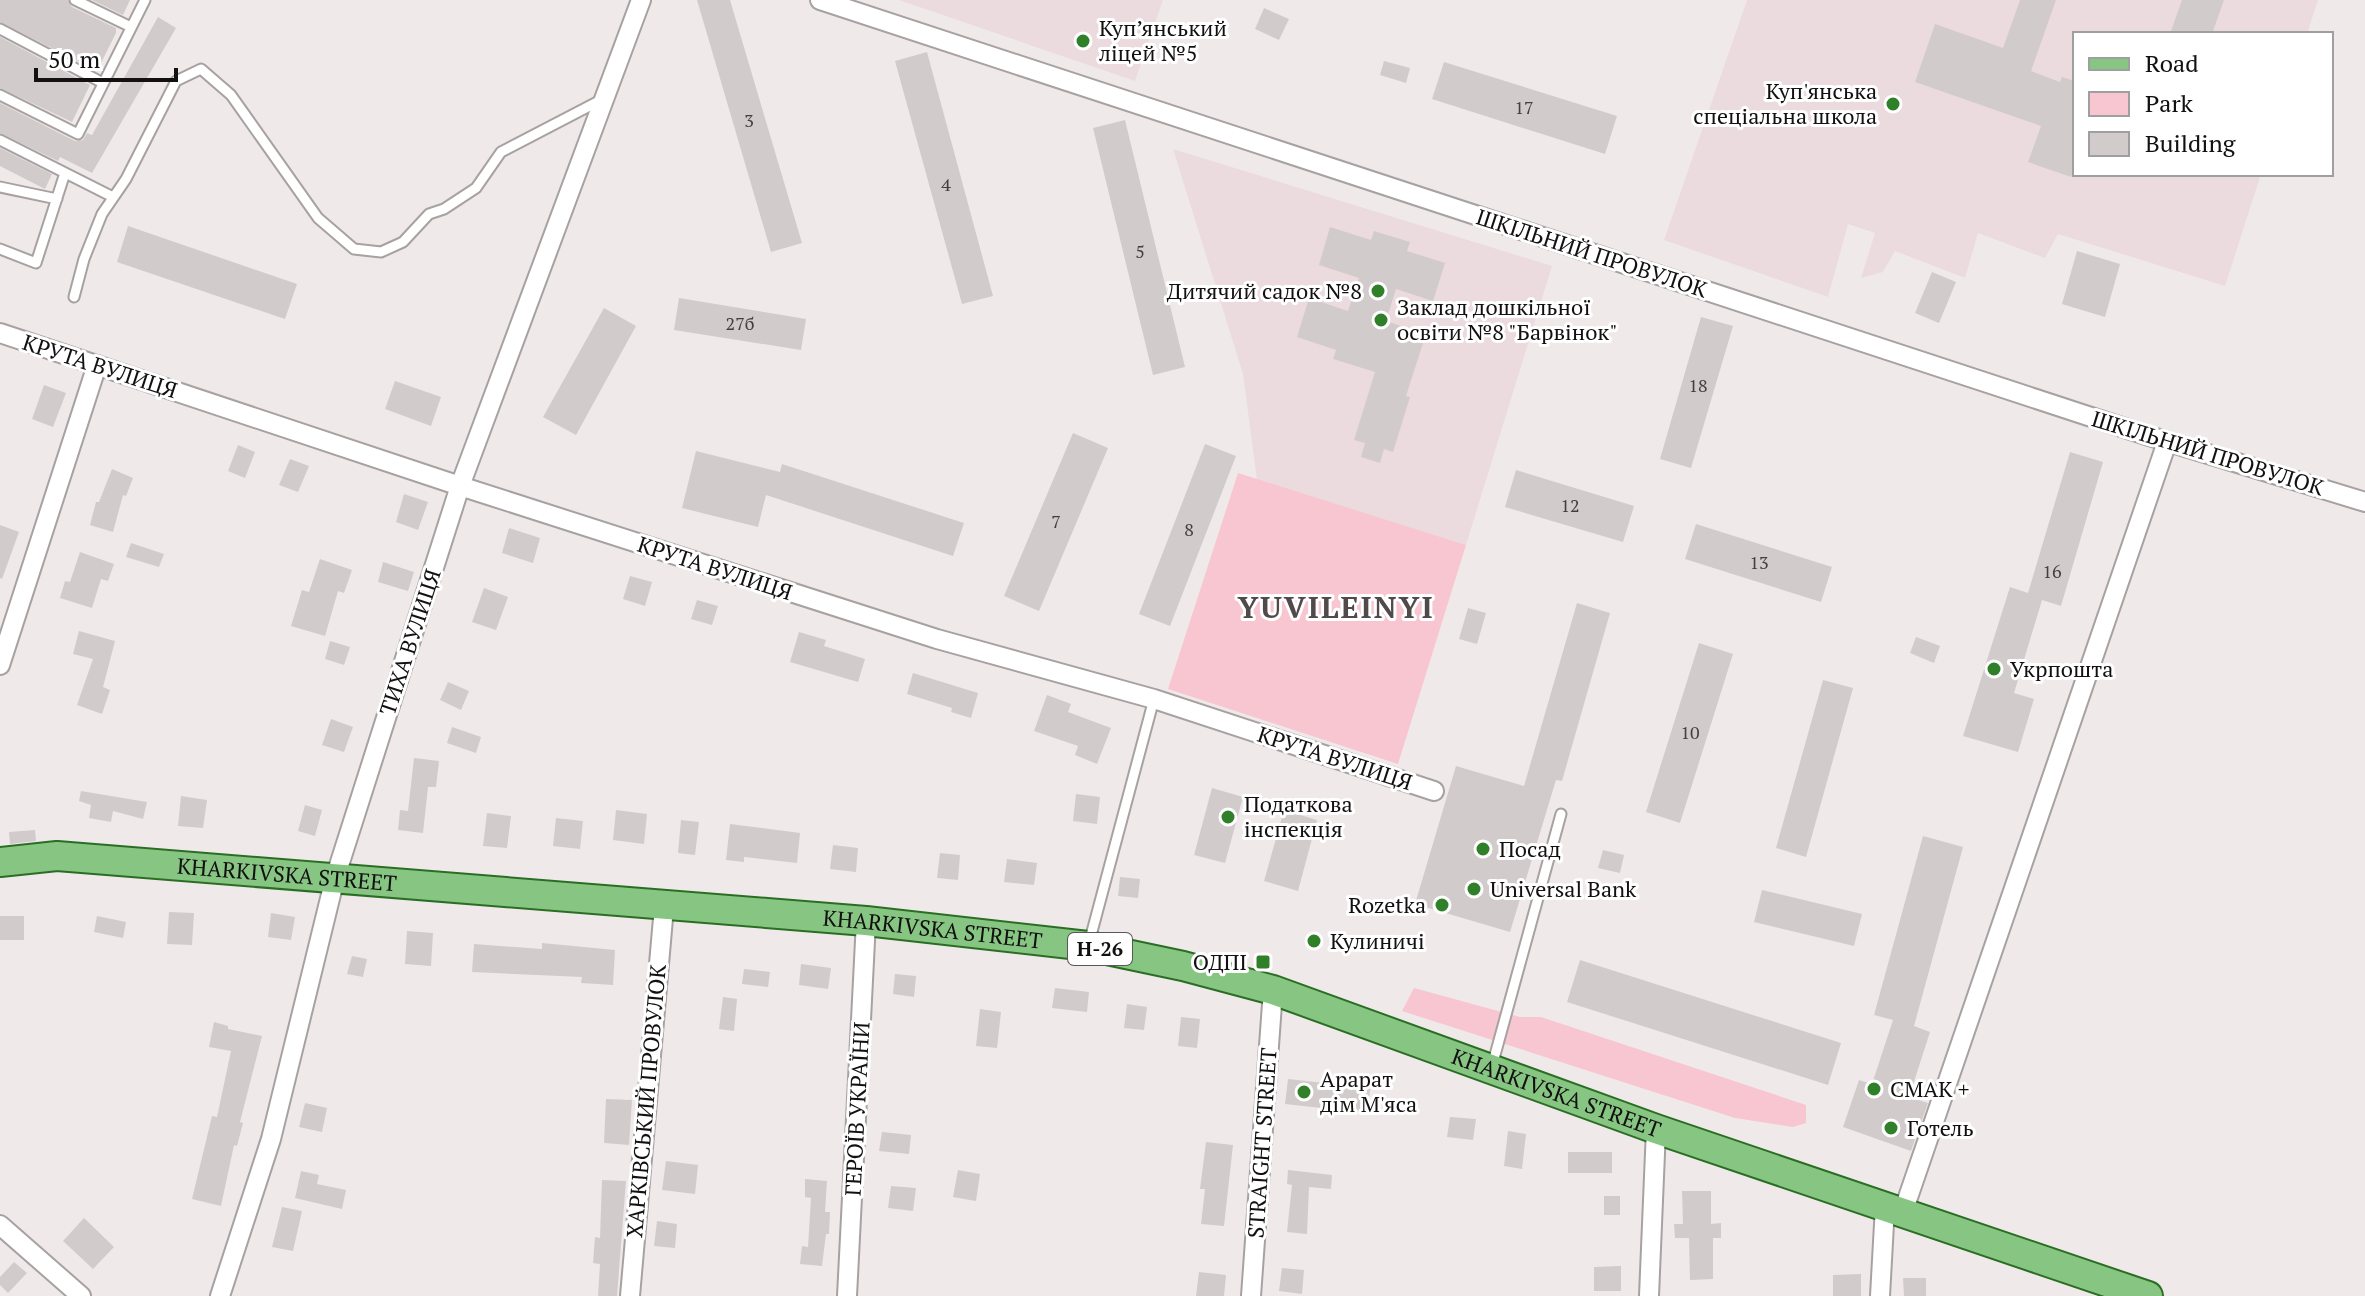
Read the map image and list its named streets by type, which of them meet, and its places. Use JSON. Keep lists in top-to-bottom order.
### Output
{
  "streets": {
    "main road": ["KHARKIVSKA STREET", "Н-26"],
    "street": [
      "ШКІЛЬНИЙ ПРОВУЛОК",
      "КРУТА ВУЛИЦЯ",
      "ТИХА ВУЛИЦЯ",
      "ХАРКІВСЬКИЙ ПРОВУЛОК",
      "ГЕРОЇВ УКРАЇНИ",
      "STRAIGHT STREET"
    ]
  },
  "crossings": [
    ["КРУТА ВУЛИЦЯ", "ТИХА ВУЛИЦЯ"],
    ["ТИХА ВУЛИЦЯ", "KHARKIVSKA STREET"],
    ["KHARKIVSKA STREET", "ХАРКІВСЬКИЙ ПРОВУЛОК"],
    ["KHARKIVSKA STREET", "ГЕРОЇВ УКРАЇНИ"],
    ["KHARKIVSKA STREET", "STRAIGHT STREET"]
  ],
  "districts": ["YUVILEINYI"],
  "places": {
    "other": [
      "Куп’янський ліцей №5",
      "Куп'янська спеціальна школа",
      "Дитячий садок №8",
      "Заклад дошкільної освіти №8 \"Барвінок\"",
      "Укрпошта",
      "Податкова інспекція",
      "Посад",
      "Universal Bank",
      "Rozetka",
      "Кулиничі",
      "СМАК +",
      "Арарат дім М'яса",
      "Готель"
    ],
    "transit": ["ОДПІ"]
  },
  "house_numbers": [
    "17",
    "3",
    "4",
    "5",
    "27б",
    "18",
    "12",
    "7",
    "8",
    "13",
    "16",
    "10"
  ],
  "legend": ["Road", "Park", "Building"],
  "scale_bar": "50 m"
}
